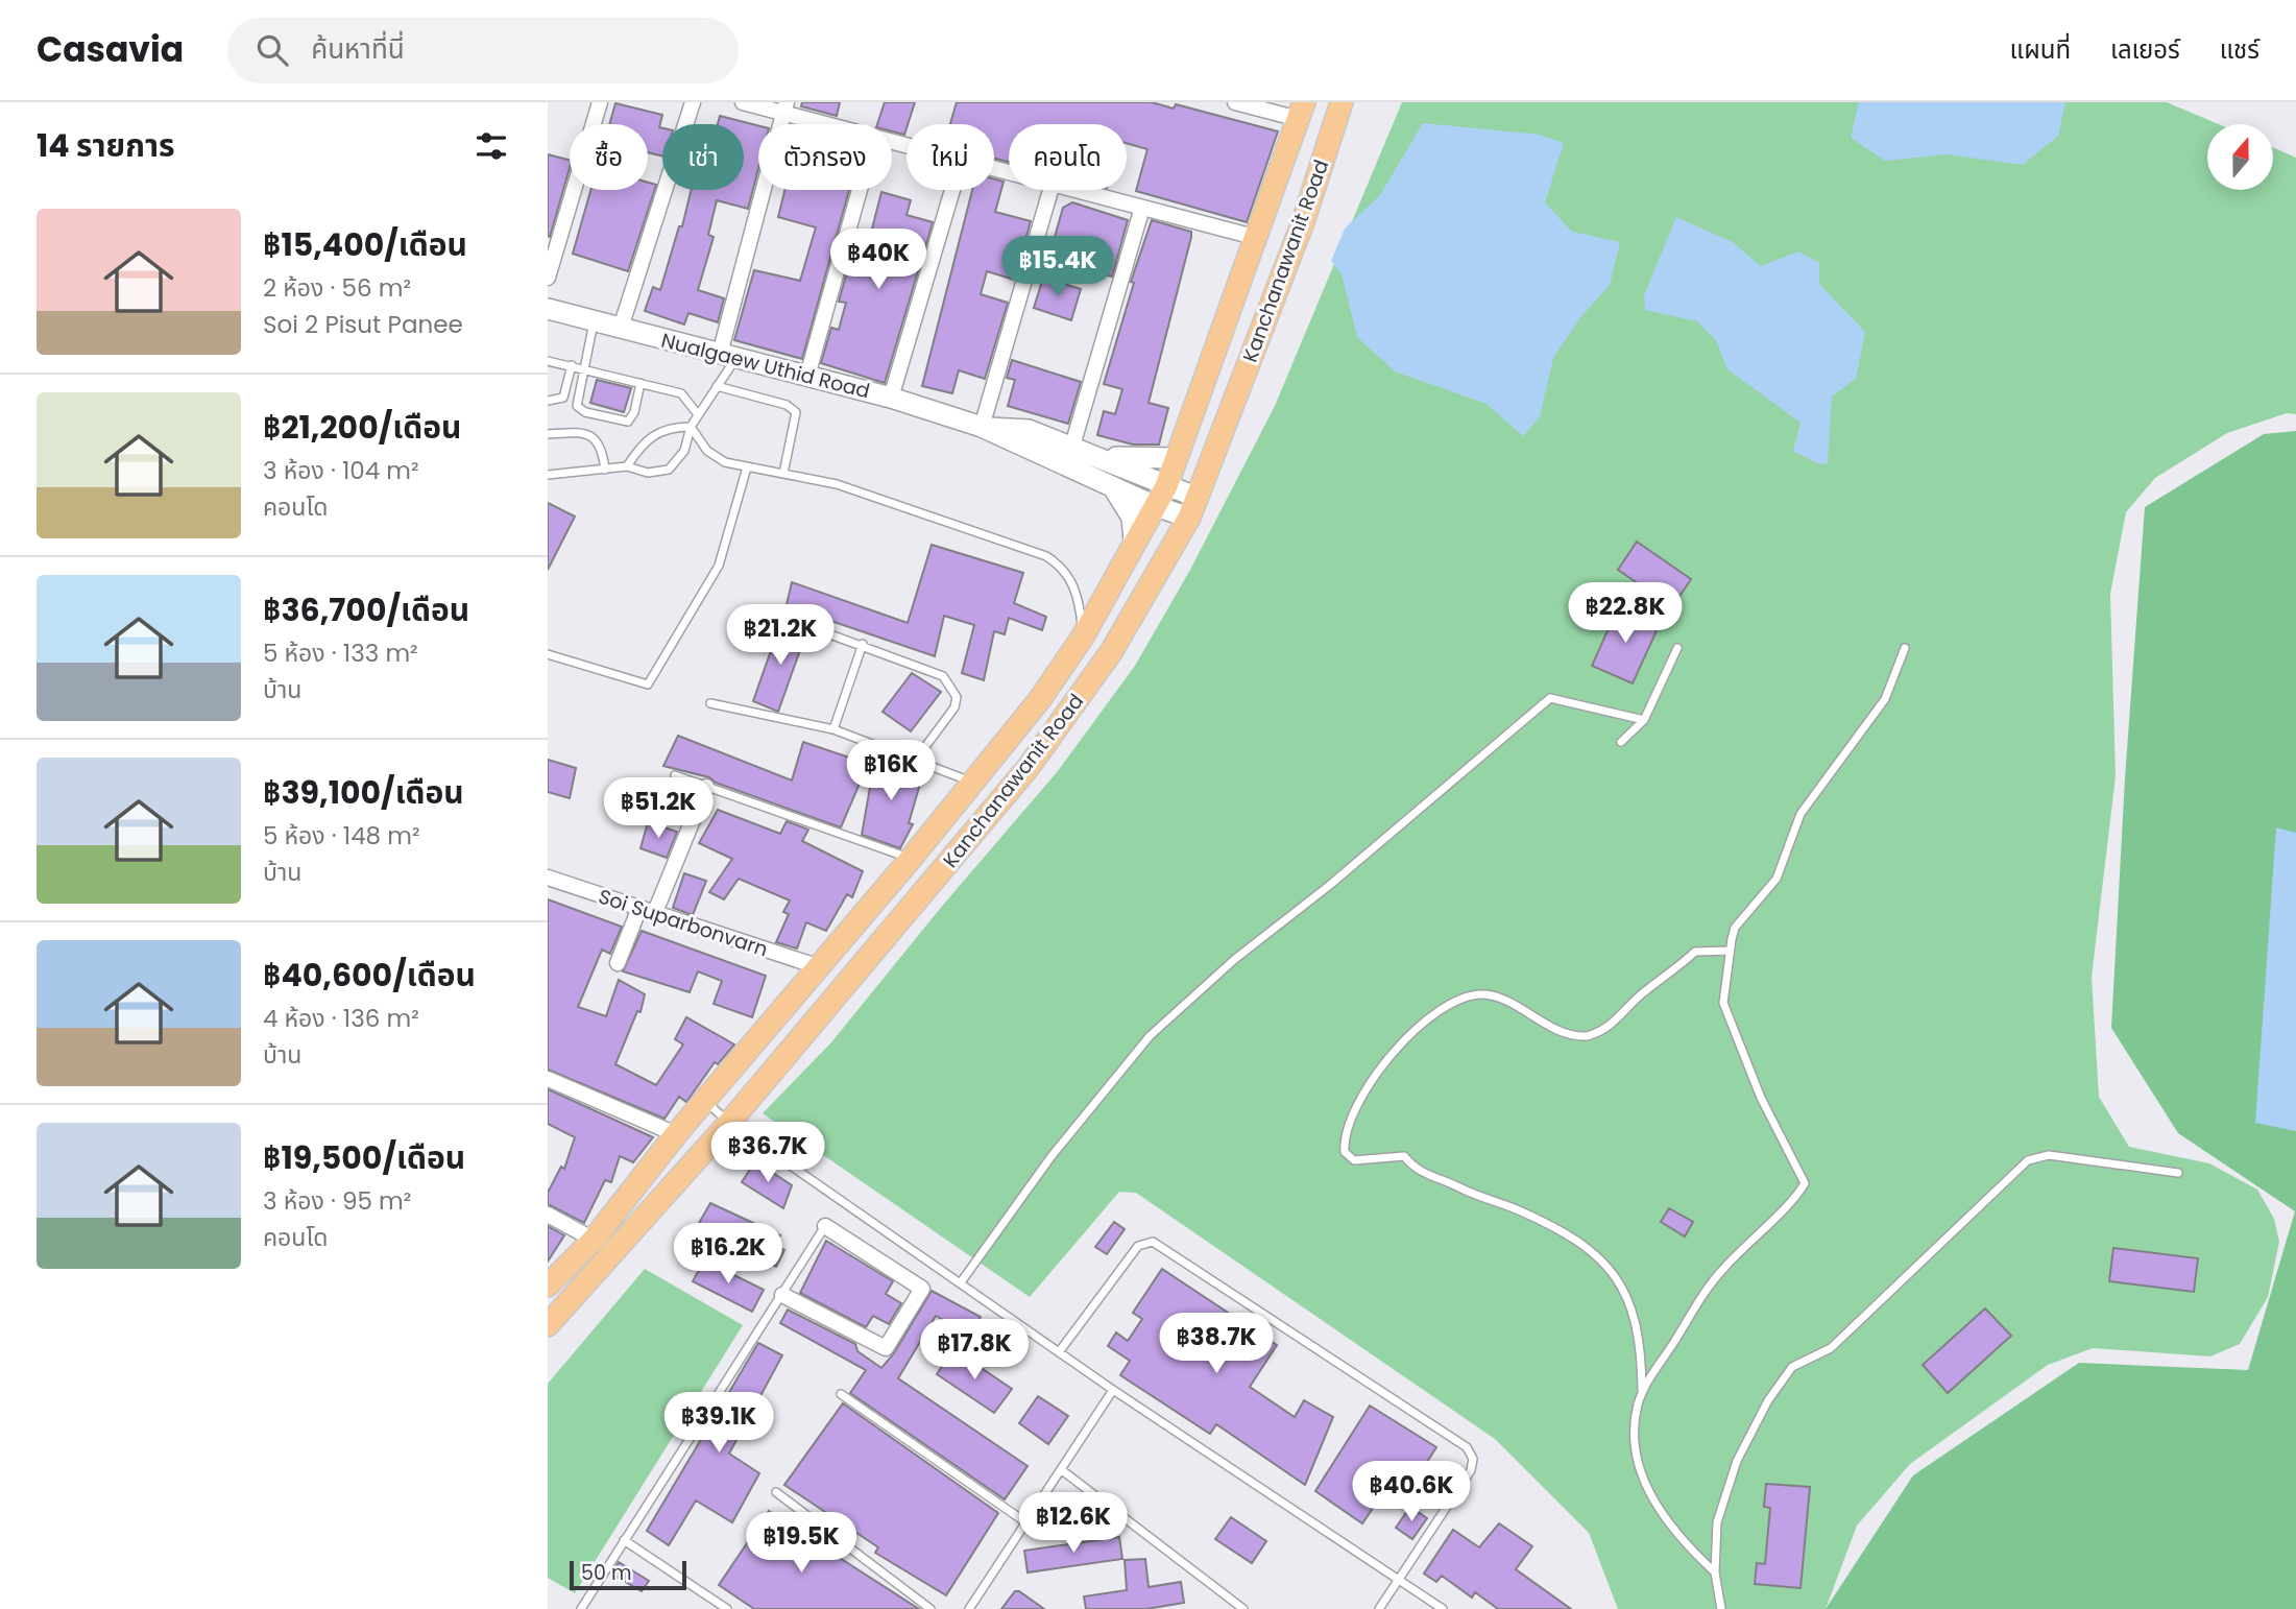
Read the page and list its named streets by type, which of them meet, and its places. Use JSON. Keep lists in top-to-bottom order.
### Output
{
  "streets": {
    "main road": ["Kanchanawanit Road"],
    "street": ["Nualgaew Uthid Road", "Soi Suparbonvarn"]
  },
  "crossings": [
    ["Kanchanawanit Road", "Nualgaew Uthid Road"],
    ["Kanchanawanit Road", "Soi Suparbonvarn"]
  ],
  "scale_bar": "50 m",
  "north": "top",
  "page": {
    "header": "Casavia",
    "search": "ค้นหาที่นี่",
    "nav": ["แผนที่", "เลเยอร์", "แชร์"],
    "heading": "14 รายการ",
    "chip": [
      "ซื้อ",
      "เช่า",
      "ตัวกรอง",
      "ใหม่",
      "คอนโด"
    ],
    "list": [
      {
        "name": "฿15,400/เดือน",
        "note": "2 ห้อง · 56 m² · Soi 2 Pisut Panee"
      },
      {
        "name": "฿21,200/เดือน",
        "note": "3 ห้อง · 104 m² · คอนโด"
      },
      {
        "name": "฿36,700/เดือน",
        "note": "5 ห้อง · 133 m² · บ้าน"
      },
      {
        "name": "฿39,100/เดือน",
        "note": "5 ห้อง · 148 m² · บ้าน"
      },
      {
        "name": "฿40,600/เดือน",
        "note": "4 ห้อง · 136 m² · บ้าน"
      },
      {
        "name": "฿19,500/เดือน",
        "note": "3 ห้อง · 95 m² · คอนโด"
      }
    ],
    "price": [
      "฿40K",
      "฿15.4K",
      "฿22.8K",
      "฿21.2K",
      "฿16K",
      "฿51.2K",
      "฿36.7K",
      "฿16.2K",
      "฿38.7K",
      "฿17.8K",
      "฿39.1K",
      "฿40.6K",
      "฿12.6K",
      "฿19.5K"
    ],
    "scale": "50 m"
  }
}
